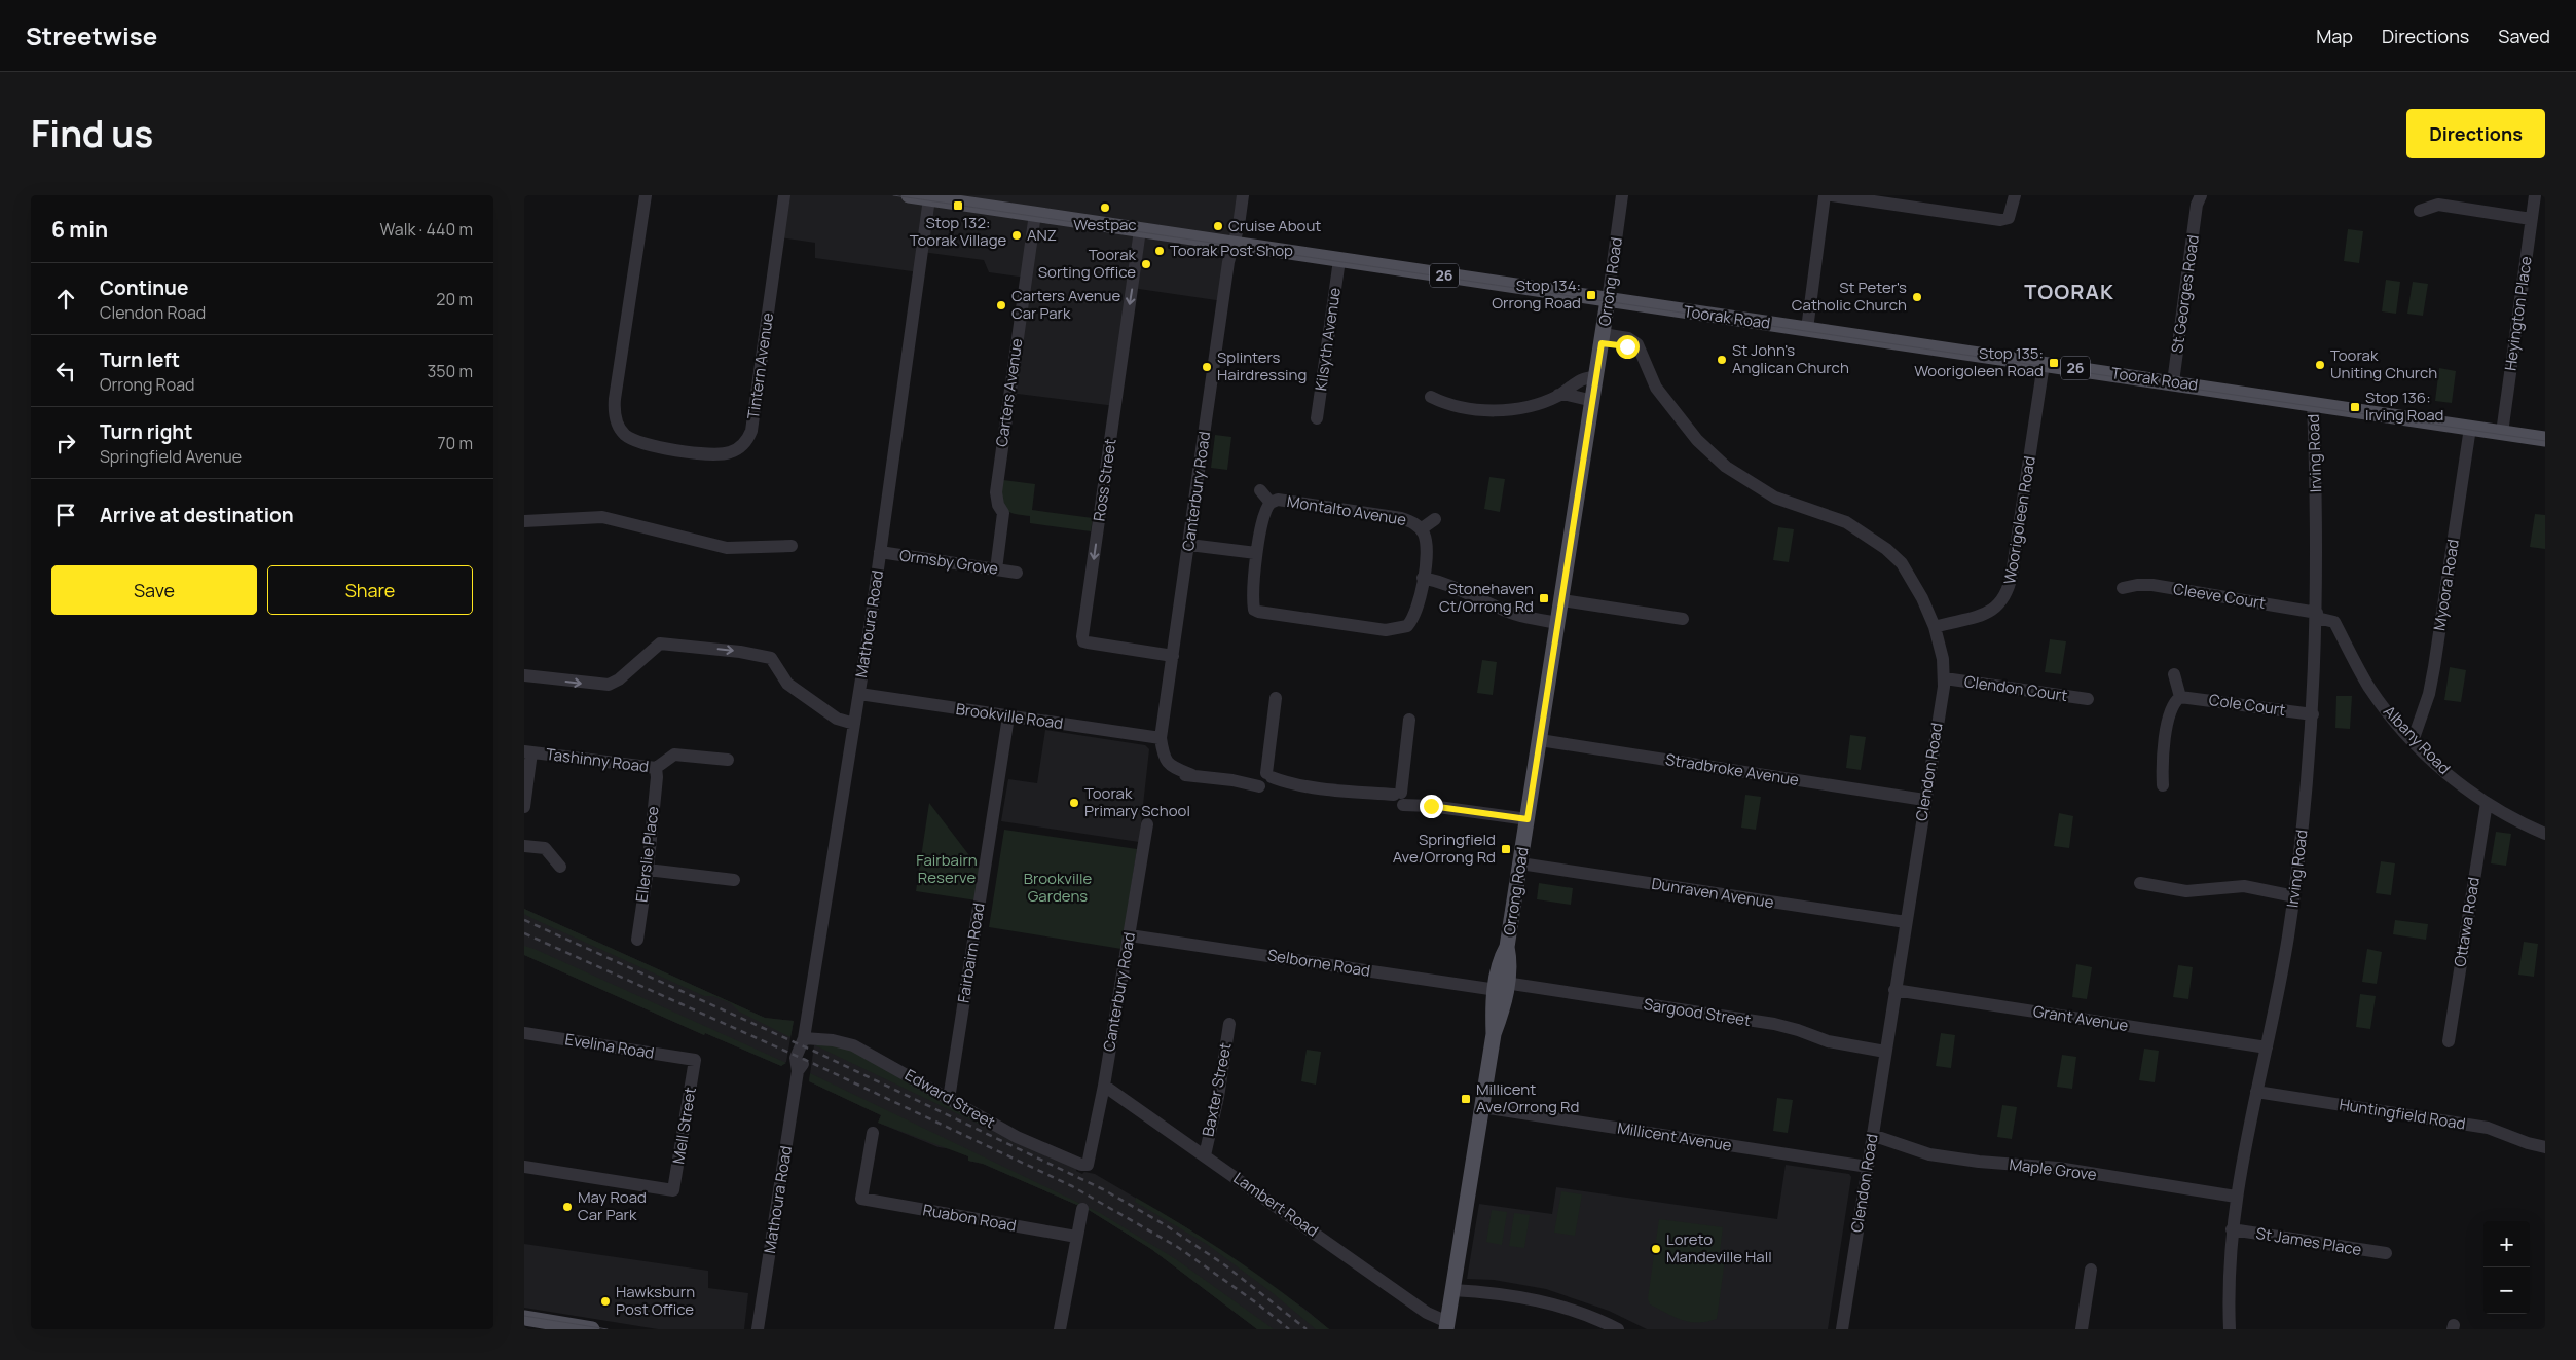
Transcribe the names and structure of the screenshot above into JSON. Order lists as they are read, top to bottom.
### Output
{
  "streets": {
    "main road": ["26", "Orrong Road", "Toorak Road"],
    "street": [
      "St Georges Road",
      "Heyington Place",
      "Kilsyth Avenue",
      "Tintern Avenue",
      "Carters Avenue",
      "Irving Road",
      "Ross Street",
      "Canterbury Road",
      "Montalto Avenue",
      "Woorigoleen Road",
      "Ormsby Grove",
      "Myoora Road",
      "Cleeve Court",
      "Mathoura Road",
      "Clendon Court",
      "Cole Court",
      "Brookville Road",
      "Albany Road",
      "Tashinny Road",
      "Stradbroke Avenue",
      "Clendon Road",
      "Ellerslie Place",
      "Dunraven Avenue",
      "Ottawa Road",
      "Fairbairn Road",
      "Selborne Road",
      "Sargood Street",
      "Grant Avenue",
      "Evelina Road",
      "Baxter Street",
      "Edward Street",
      "Huntingfield Road",
      "Mell Street",
      "Millicent Avenue",
      "Maple Grove",
      "Lambert Road",
      "Ruabon Road",
      "St James Place"
    ]
  },
  "crossings": [
    ["Orrong Road", "Toorak Road"],
    ["Orrong Road", "Stradbroke Avenue"],
    ["Orrong Road", "Clendon Road"],
    ["Orrong Road", "Dunraven Avenue"],
    ["Orrong Road", "Selborne Road"],
    ["Orrong Road", "Sargood Street"],
    ["Orrong Road", "Millicent Avenue"],
    ["Orrong Road", "Lambert Road"],
    ["St Georges Road", "Toorak Road"],
    ["Heyington Place", "Toorak Road"],
    ["Toorak Road", "Kilsyth Avenue"],
    ["Toorak Road", "Carters Avenue"],
    ["Toorak Road", "Irving Road"],
    ["Toorak Road", "Ross Street"],
    ["Toorak Road", "Canterbury Road"],
    ["Toorak Road", "Woorigoleen Road"],
    ["Toorak Road", "Myoora Road"],
    ["Toorak Road", "Mathoura Road"],
    ["Carters Avenue", "Ormsby Grove"],
    ["Irving Road", "Cleeve Court"],
    ["Irving Road", "Cole Court"],
    ["Irving Road", "Albany Road"],
    ["Irving Road", "Grant Avenue"],
    ["Irving Road", "Huntingfield Road"],
    ["Irving Road", "Maple Grove"],
    ["Irving Road", "St James Place"],
    ["Ross Street", "Canterbury Road"],
    ["Canterbury Road", "Brookville Road"],
    ["Canterbury Road", "Selborne Road"],
    ["Canterbury Road", "Edward Street"],
    ["Canterbury Road", "Lambert Road"],
    ["Woorigoleen Road", "Clendon Road"],
    ["Ormsby Grove", "Mathoura Road"],
    ["Myoora Road", "Albany Road"],
    ["Cleeve Court", "Albany Road"],
    ["Mathoura Road", "Brookville Road"],
    ["Mathoura Road", "Edward Street"],
    ["Clendon Court", "Clendon Road"],
    ["Brookville Road", "Fairbairn Road"],
    ["Albany Road", "Ottawa Road"],
    ["Tashinny Road", "Ellerslie Place"],
    ["Stradbroke Avenue", "Clendon Road"],
    ["Clendon Road", "Dunraven Avenue"],
    ["Clendon Road", "Sargood Street"],
    ["Clendon Road", "Grant Avenue"],
    ["Clendon Road", "Millicent Avenue"],
    ["Clendon Road", "Maple Grove"],
    ["Fairbairn Road", "Edward Street"],
    ["Selborne Road", "Sargood Street"],
    ["Evelina Road", "Mell Street"],
    ["Baxter Street", "Lambert Road"]
  ],
  "one_way": ["Ross Street"],
  "districts": ["TOORAK"],
  "parks": ["Fairbairn Reserve", "Brookville Gardens"],
  "places": {
    "transit": [
      "Stop 132: Toorak Village",
      "Stop 134: Orrong Road",
      "Stop 135: Woorigoleen Road",
      "Stop 136: Irving Road",
      "Stonehaven Ct/Orrong Rd",
      "Springfield Ave/Orrong Rd",
      "Millicent Ave/Orrong Rd"
    ],
    "other": [
      "Westpac",
      "Cruise About",
      "ANZ",
      "Toorak Post Shop",
      "Toorak Sorting Office",
      "St Peter's Catholic Church",
      "Carters Avenue Car Park",
      "St John's Anglican Church",
      "Toorak Uniting Church",
      "Splinters Hairdressing",
      "Toorak Primary School",
      "May Road Car Park",
      "Loreto Mandeville Hall",
      "Hawksburn Post Office"
    ]
  },
  "page": {
    "header": "Streetwise",
    "nav": ["Map", "Directions", "Saved"],
    "title": "Find us",
    "buttons": [
      "Directions",
      ["Save", "Share"]
    ],
    "heading": ["6 min", "Walk · 440 m"],
    "list": [
      ["Continue", "Clendon Road", "20 m"],
      ["Turn left", "Orrong Road", "350 m"],
      ["Turn right", "Springfield Avenue", "70 m"],
      "Arrive at destination"
    ],
    "map_buttons": ["+", "−"]
  }
}
